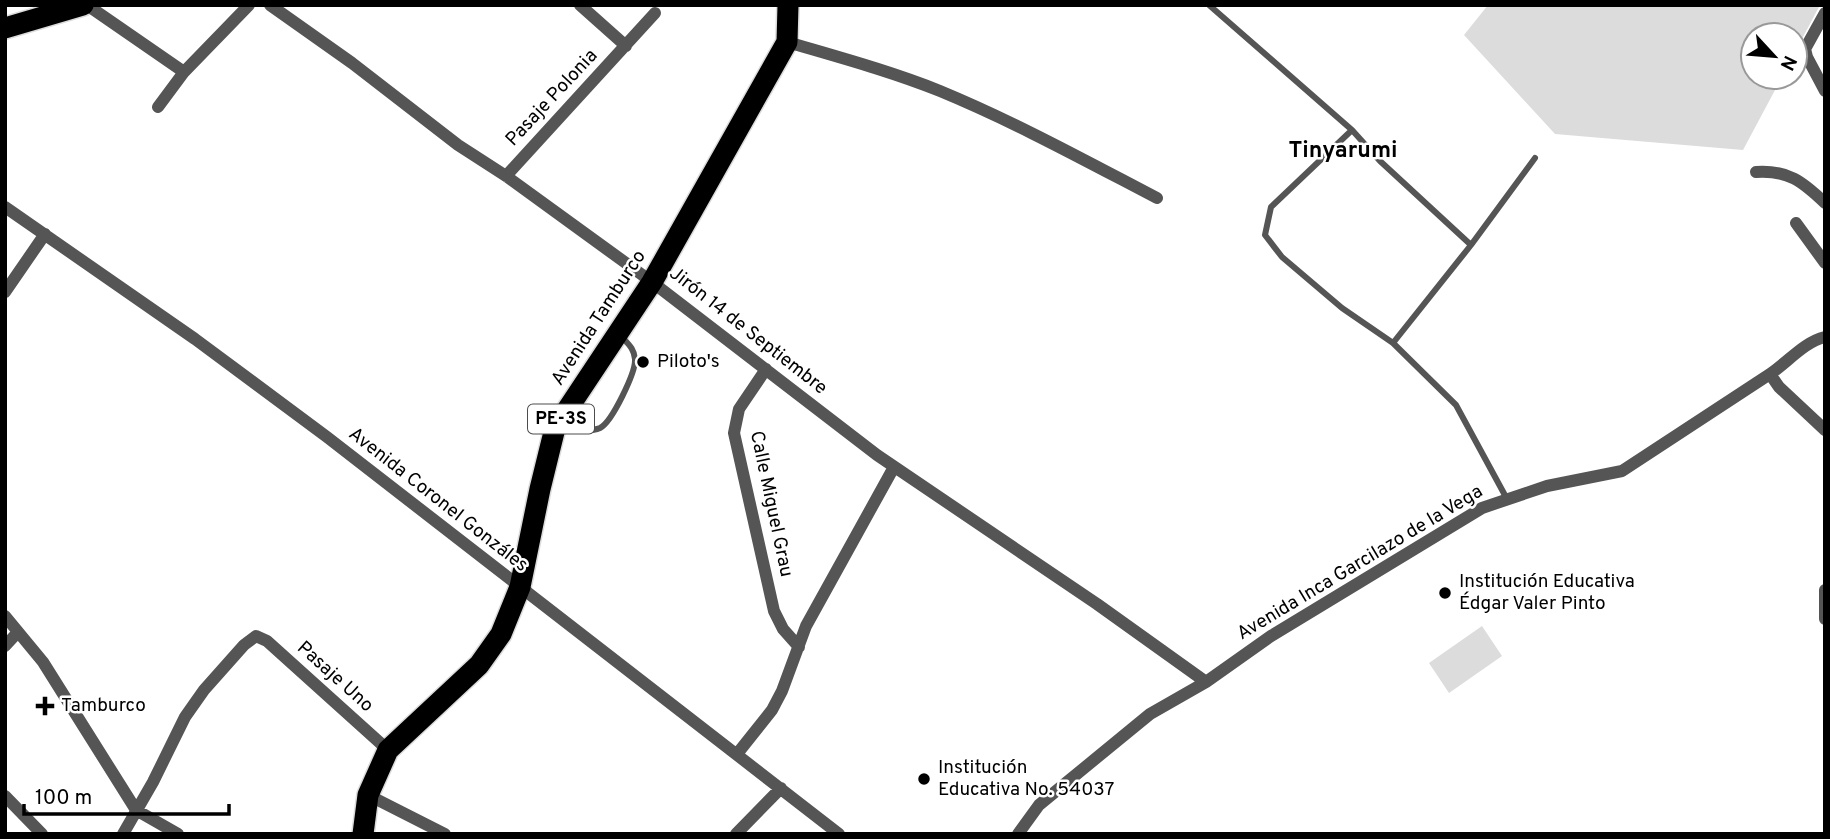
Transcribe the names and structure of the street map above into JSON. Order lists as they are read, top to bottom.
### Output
{
  "streets": {
    "highway": ["Avenida Tamburco", "PE-3S"],
    "street": [
      "Pasaje Polonia",
      "Jirón 14 de Septiembre",
      "Avenida Coronel Gonzáles",
      "Calle Miguel Grau",
      "Avenida Inca Garcilazo de la Vega",
      "Pasaje Uno"
    ]
  },
  "crossings": [
    ["Pasaje Polonia", "Jirón 14 de Septiembre"],
    ["Avenida Tamburco", "Jirón 14 de Septiembre"],
    ["Avenida Tamburco", "Avenida Coronel Gonzáles"],
    ["Avenida Tamburco", "Pasaje Uno"],
    ["Jirón 14 de Septiembre", "Calle Miguel Grau"],
    ["Jirón 14 de Septiembre", "Avenida Inca Garcilazo de la Vega"]
  ],
  "districts": ["Tinyarumi"],
  "places": {
    "other": ["Piloto's", "Institución Educativa Édgar Valer Pinto", "Institución Educativa No. 54037"],
    "health": ["Tamburco"]
  },
  "scale_bar": "100 m",
  "north": "bottom right"
}
